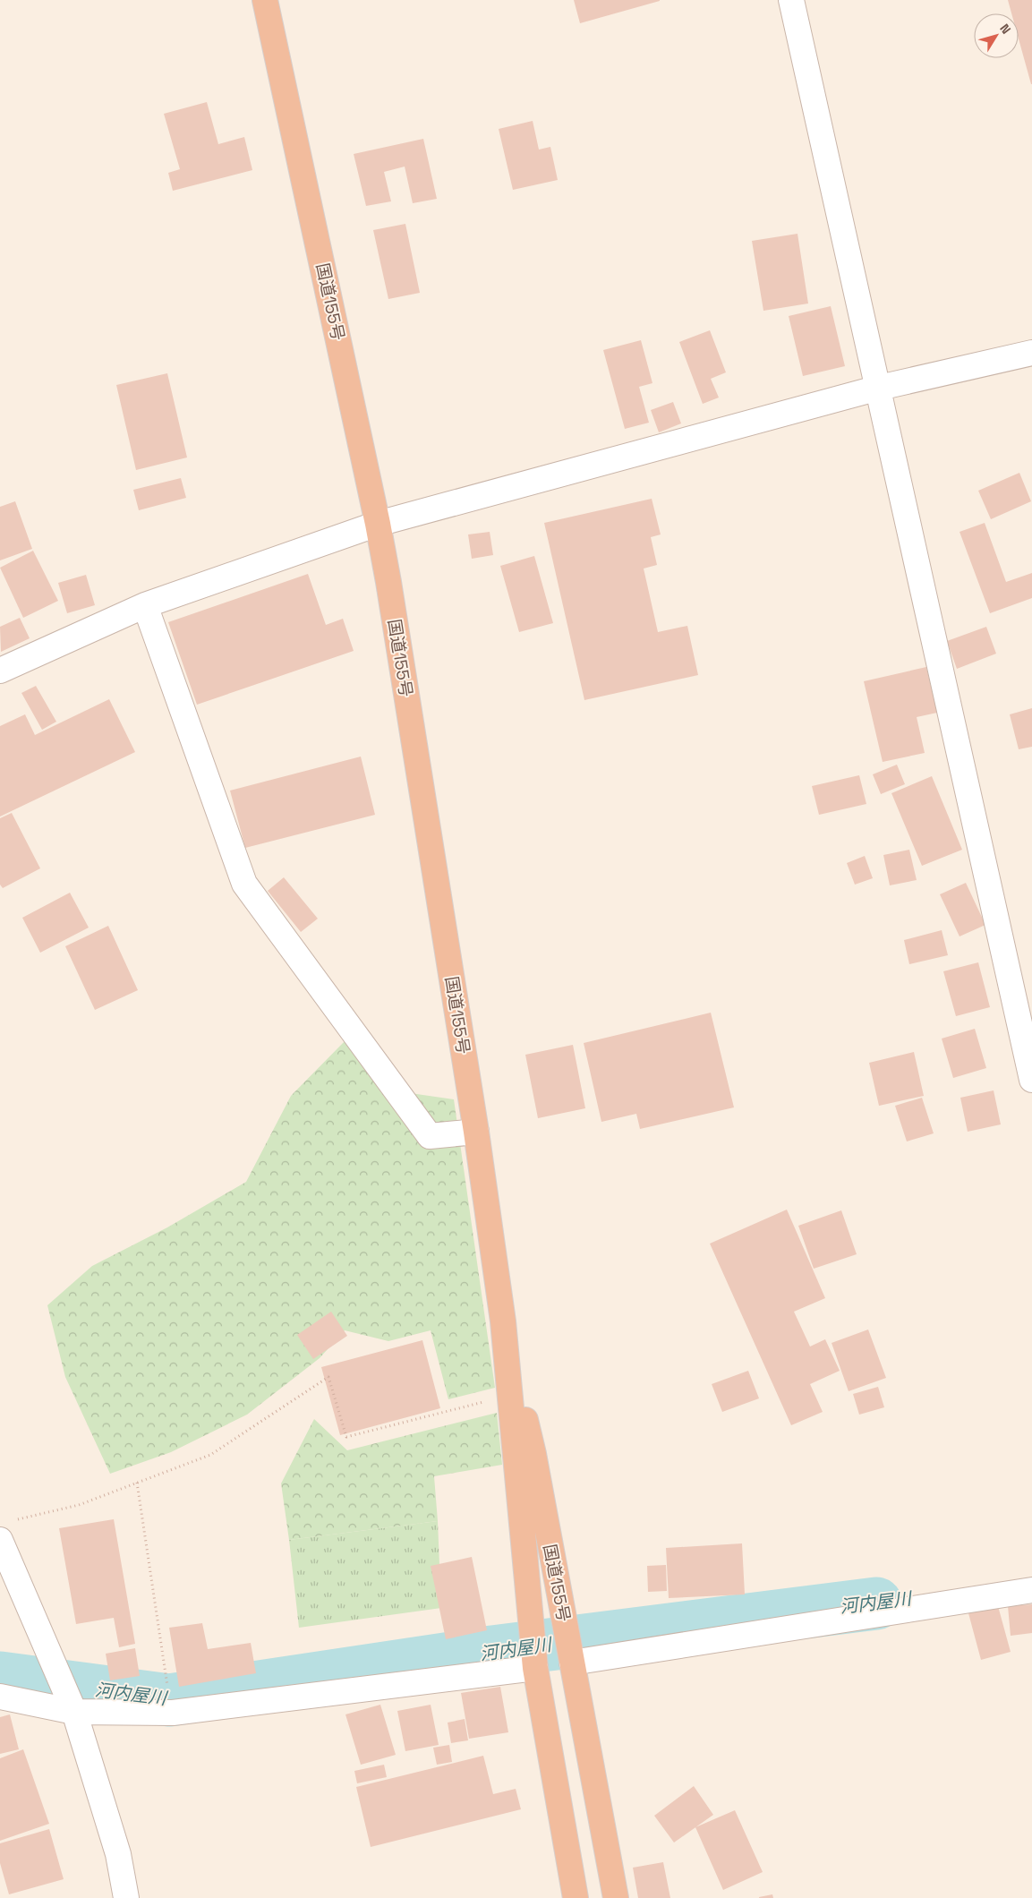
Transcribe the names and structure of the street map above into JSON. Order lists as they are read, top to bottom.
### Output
{
  "streets": {
    "highway": ["国道155号"]
  },
  "water": ["河内屋川"],
  "north": "top right"
}
